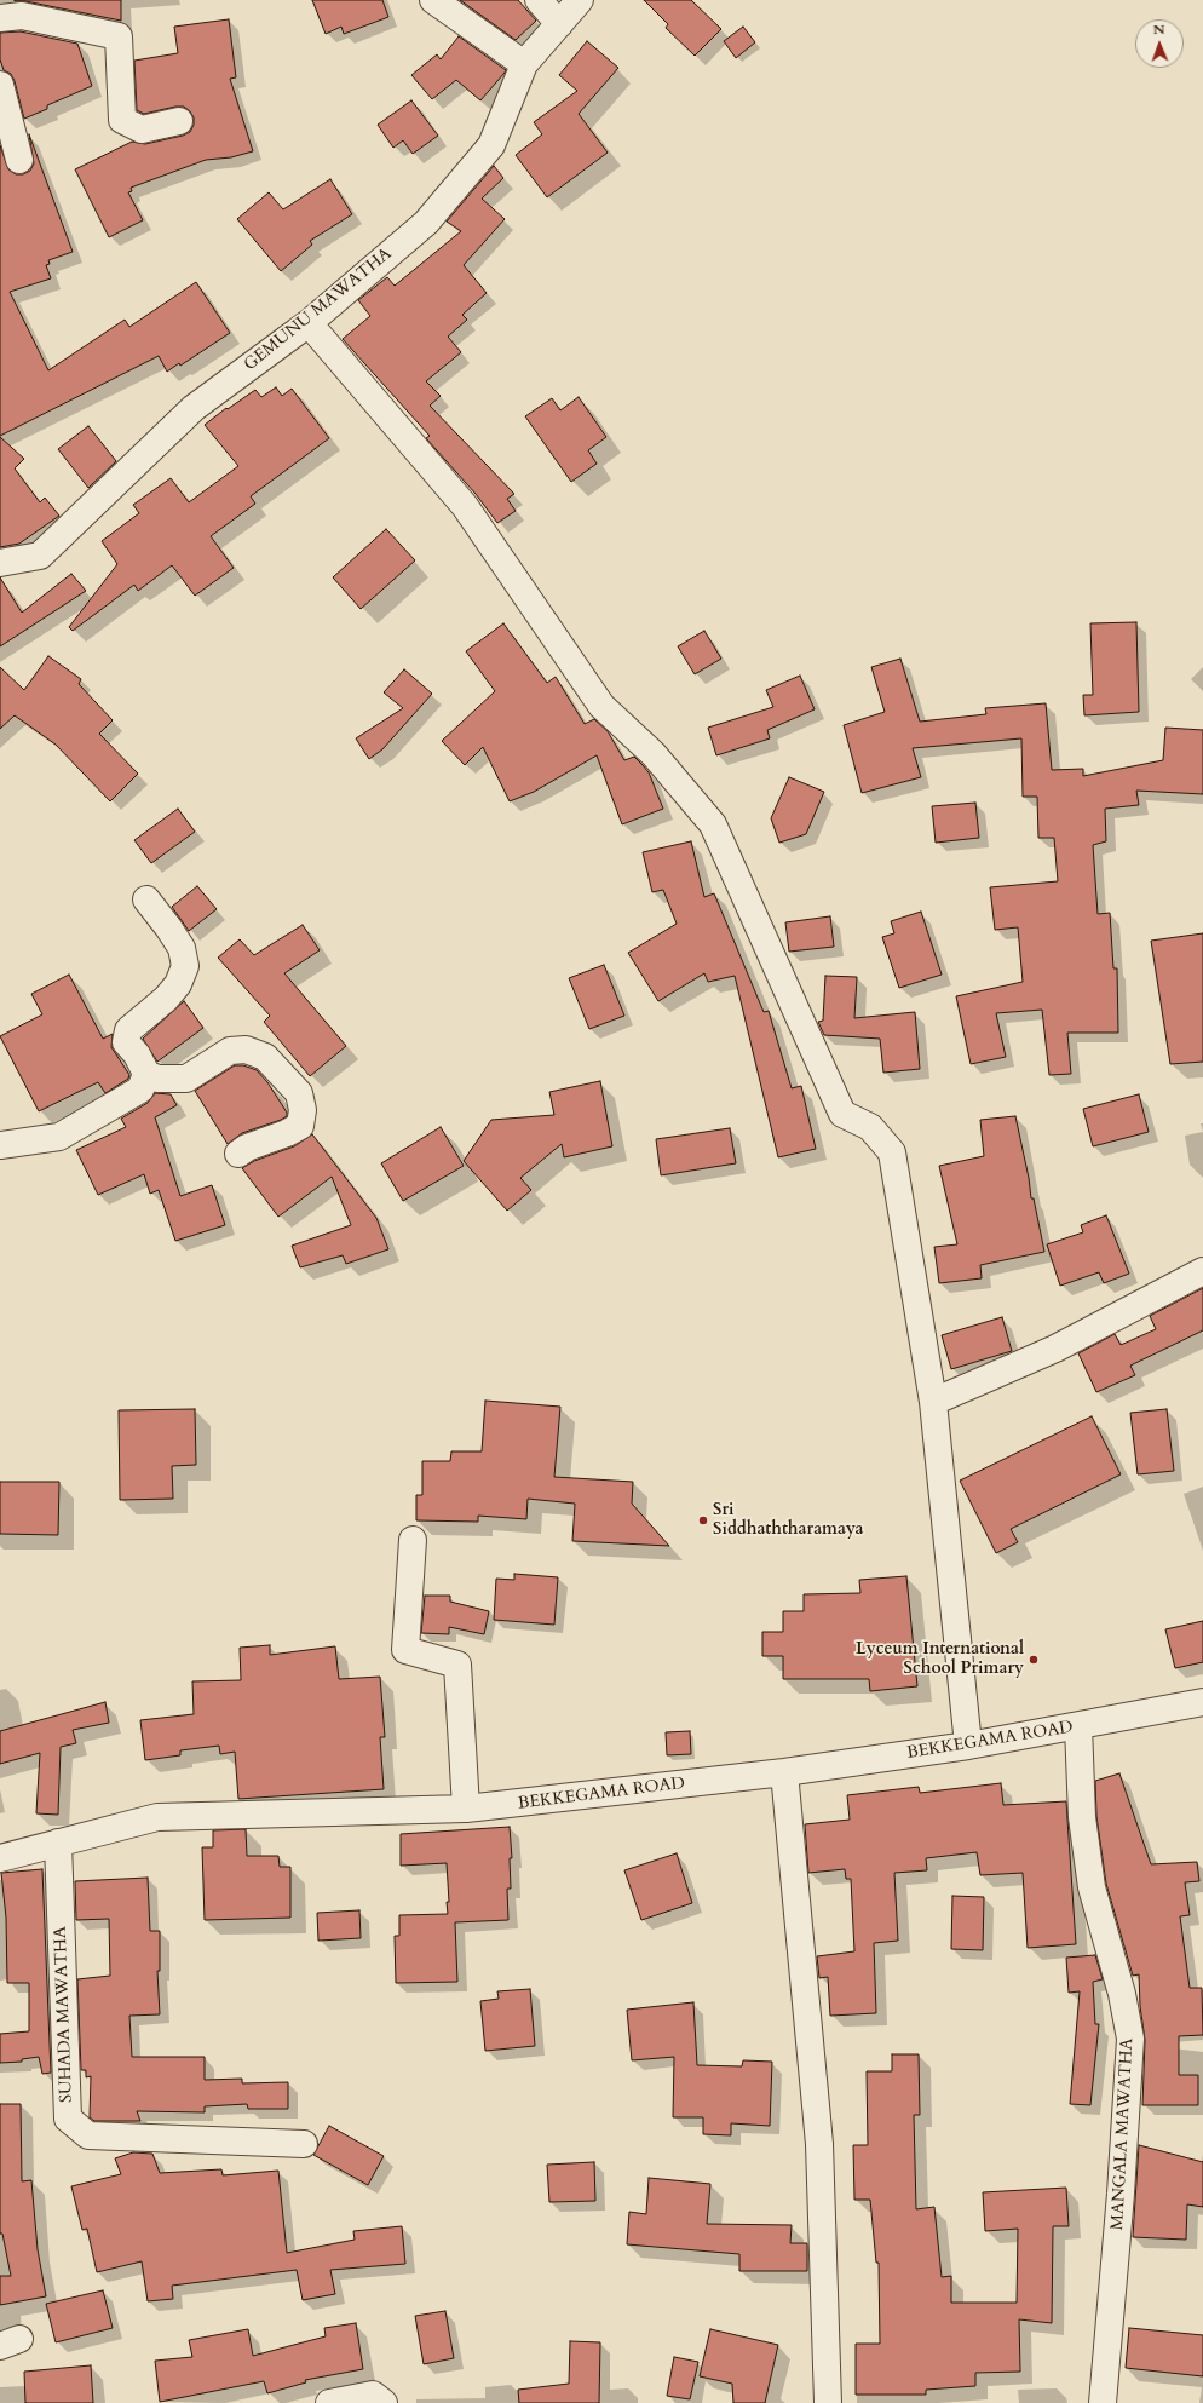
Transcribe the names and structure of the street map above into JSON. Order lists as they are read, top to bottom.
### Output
{
  "streets": {
    "street": [
      "GEMUNU MAWATHA",
      "BEKKEGAMA ROAD",
      "SUHADA MAWATHA",
      "MANGALA MAWATHA"
    ]
  },
  "crossings": [
    ["BEKKEGAMA ROAD", "SUHADA MAWATHA"],
    ["BEKKEGAMA ROAD", "MANGALA MAWATHA"]
  ],
  "places": ["Sri Siddhaththaramaya", "Lyceum International School Primary"],
  "north": "top"
}
